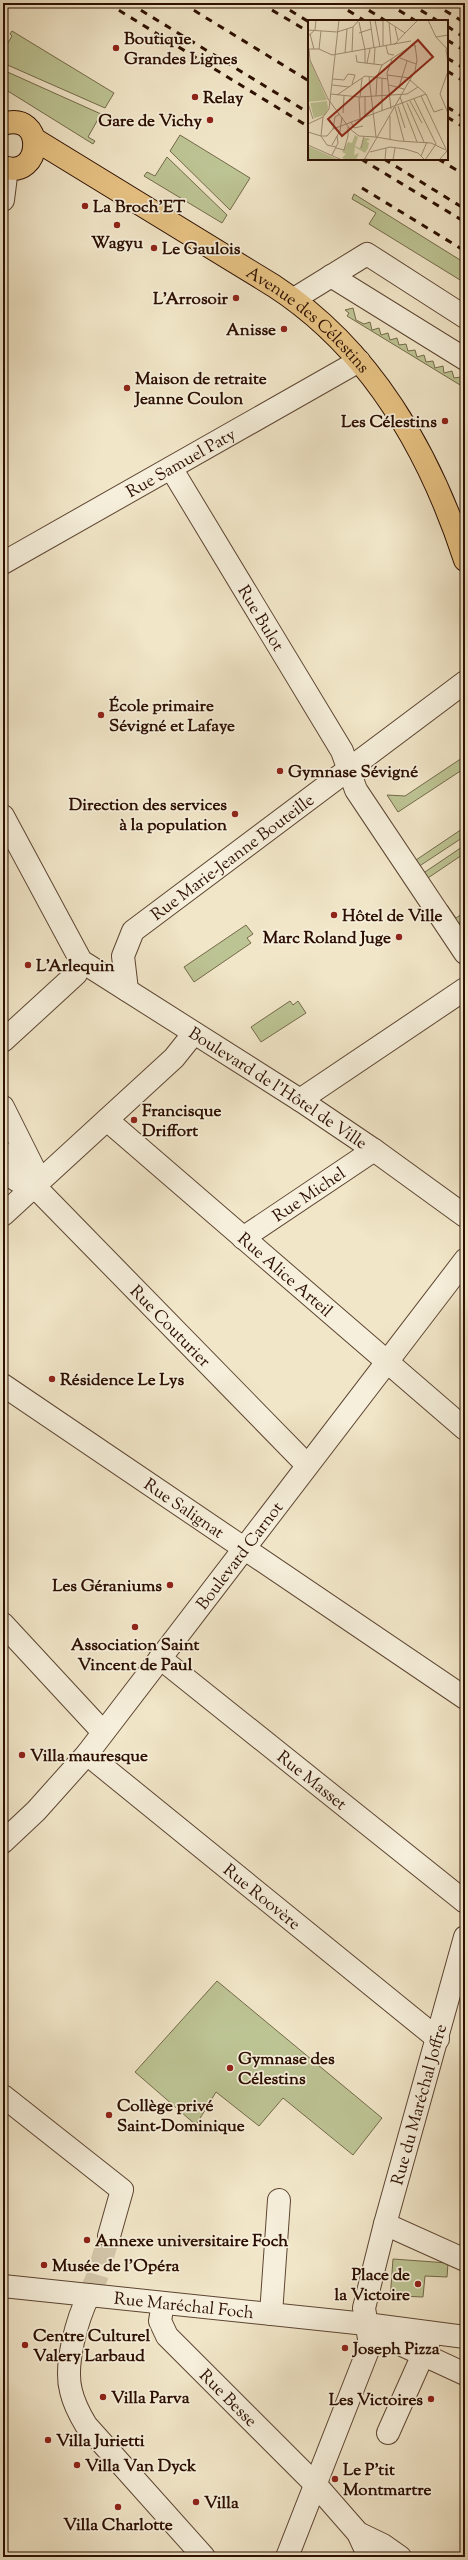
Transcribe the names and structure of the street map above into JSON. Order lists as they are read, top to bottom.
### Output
{
  "streets": {
    "main road": ["Avenue des Célestins"],
    "street": [
      "Rue Samuel Paty",
      "Rue Bulot",
      "Rue Marie-Jeanne Bouteille",
      "Boulevard de l'Hôtel de Ville",
      "Rue Michel",
      "Rue Alice Arteil",
      "Rue Couturier",
      "Rue Salignat",
      "Boulevard Carnot",
      "Rue Masset",
      "Rue Roovère",
      "Rue du Maréchal Joffre",
      "Rue Maréchal Foch",
      "Rue Besse"
    ]
  },
  "crossings": [
    ["Avenue des Célestins", "Rue Samuel Paty"],
    ["Rue Samuel Paty", "Rue Bulot"],
    ["Rue Bulot", "Rue Marie-Jeanne Bouteille"],
    ["Rue Marie-Jeanne Bouteille", "Boulevard de l'Hôtel de Ville"],
    ["Boulevard de l'Hôtel de Ville", "Rue Michel"],
    ["Rue Michel", "Rue Alice Arteil"],
    ["Rue Alice Arteil", "Boulevard Carnot"],
    ["Rue Couturier", "Boulevard Carnot"],
    ["Rue Salignat", "Boulevard Carnot"],
    ["Boulevard Carnot", "Rue Masset"],
    ["Boulevard Carnot", "Rue Roovère"],
    ["Rue Roovère", "Rue du Maréchal Joffre"],
    ["Rue Maréchal Foch", "Rue Besse"]
  ],
  "places": [
    "Boutique Grandes Lignes",
    "Relay",
    "Gare de Vichy",
    "La Broch'ET",
    "Wagyu",
    "Le Gaulois",
    "L'Arrosoir",
    "Anisse",
    "Maison de retraite Jeanne Coulon",
    "Les Célestins",
    "École primaire Sévigné et Lafaye",
    "Gymnase Sévigné",
    "Direction des services à la population",
    "Hôtel de Ville",
    "Marc Roland Juge",
    "L'Arlequin",
    "Francisque Driffort",
    "Résidence Le Lys",
    "Les Géraniums",
    "Association Saint Vincent de Paul",
    "Villa mauresque",
    "Gymnase des Célestins",
    "Collège privé Saint-Dominique",
    "Annexe universitaire Foch",
    "Musée de l'Opéra",
    "Place de la Victoire",
    "Centre Culturel Valery Larbaud",
    "Joseph Pizza",
    "Villa Parva",
    "Les Victoires",
    "Villa Jurietti",
    "Villa Van Dyck",
    "Le P'tit Montmartre",
    "Villa",
    "Villa Charlotte"
  ]
}
